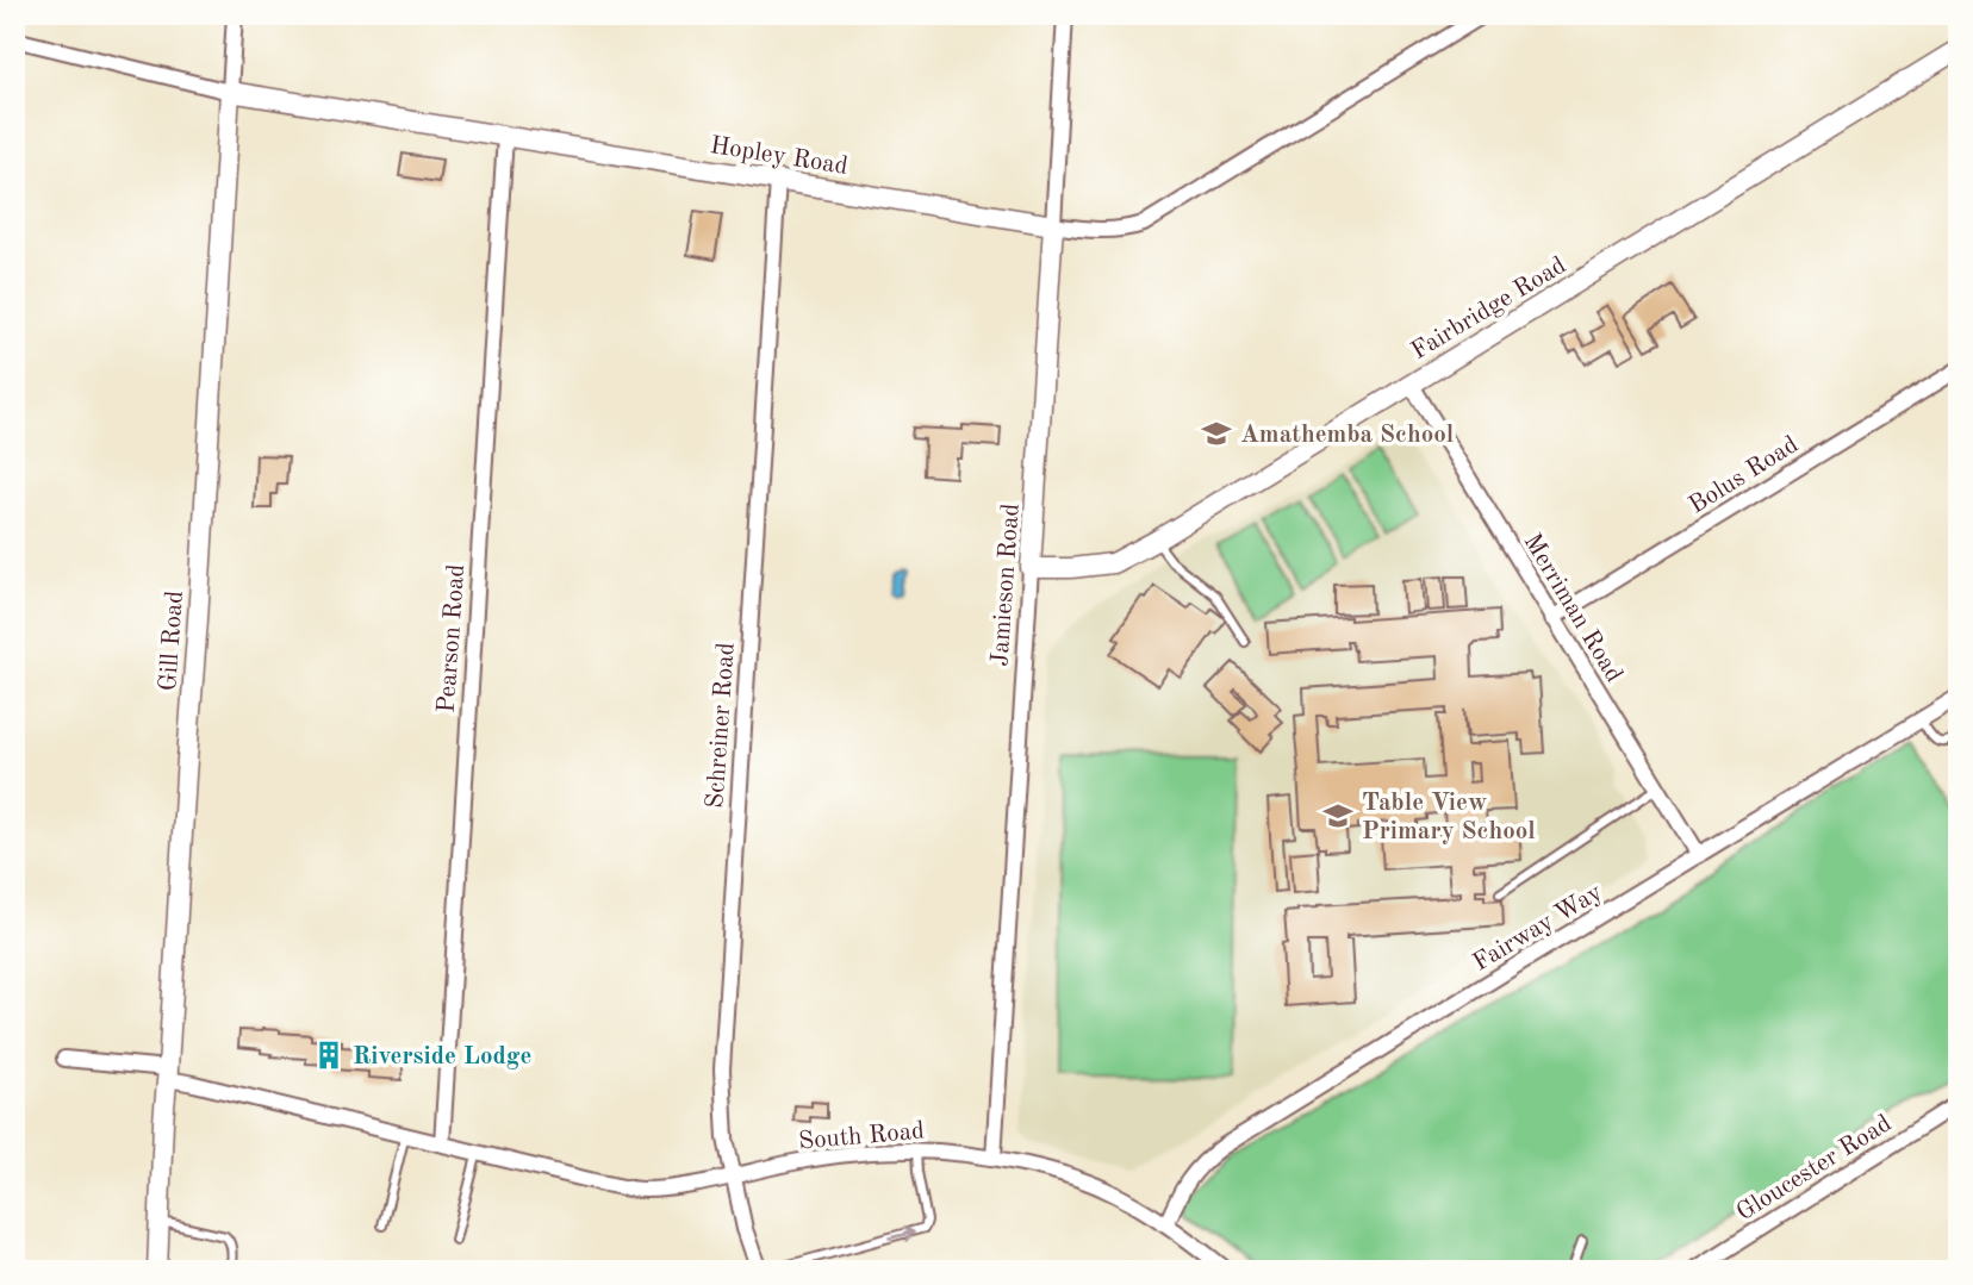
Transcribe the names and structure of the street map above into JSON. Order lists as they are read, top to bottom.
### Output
{
  "streets": {
    "street": [
      "Hopley Road",
      "Fairbridge Road",
      "Bolus Road",
      "Jamieson Road",
      "Merriman Road",
      "Pearson Road",
      "Gill Road",
      "Schreiner Road",
      "Fairway Way",
      "South Road",
      "Gloucester Road"
    ]
  },
  "crossings": [
    ["Hopley Road", "Jamieson Road"],
    ["Hopley Road", "Pearson Road"],
    ["Hopley Road", "Gill Road"],
    ["Hopley Road", "Schreiner Road"],
    ["Fairbridge Road", "Jamieson Road"],
    ["Fairbridge Road", "Merriman Road"],
    ["Bolus Road", "Merriman Road"],
    ["Jamieson Road", "South Road"],
    ["Merriman Road", "Fairway Way"],
    ["Pearson Road", "South Road"],
    ["Gill Road", "South Road"],
    ["Schreiner Road", "South Road"],
    ["Fairway Way", "South Road"]
  ],
  "places": {
    "school or university": ["Amathemba School", "Table View Primary School"],
    "building": ["Riverside Lodge"]
  }
}
